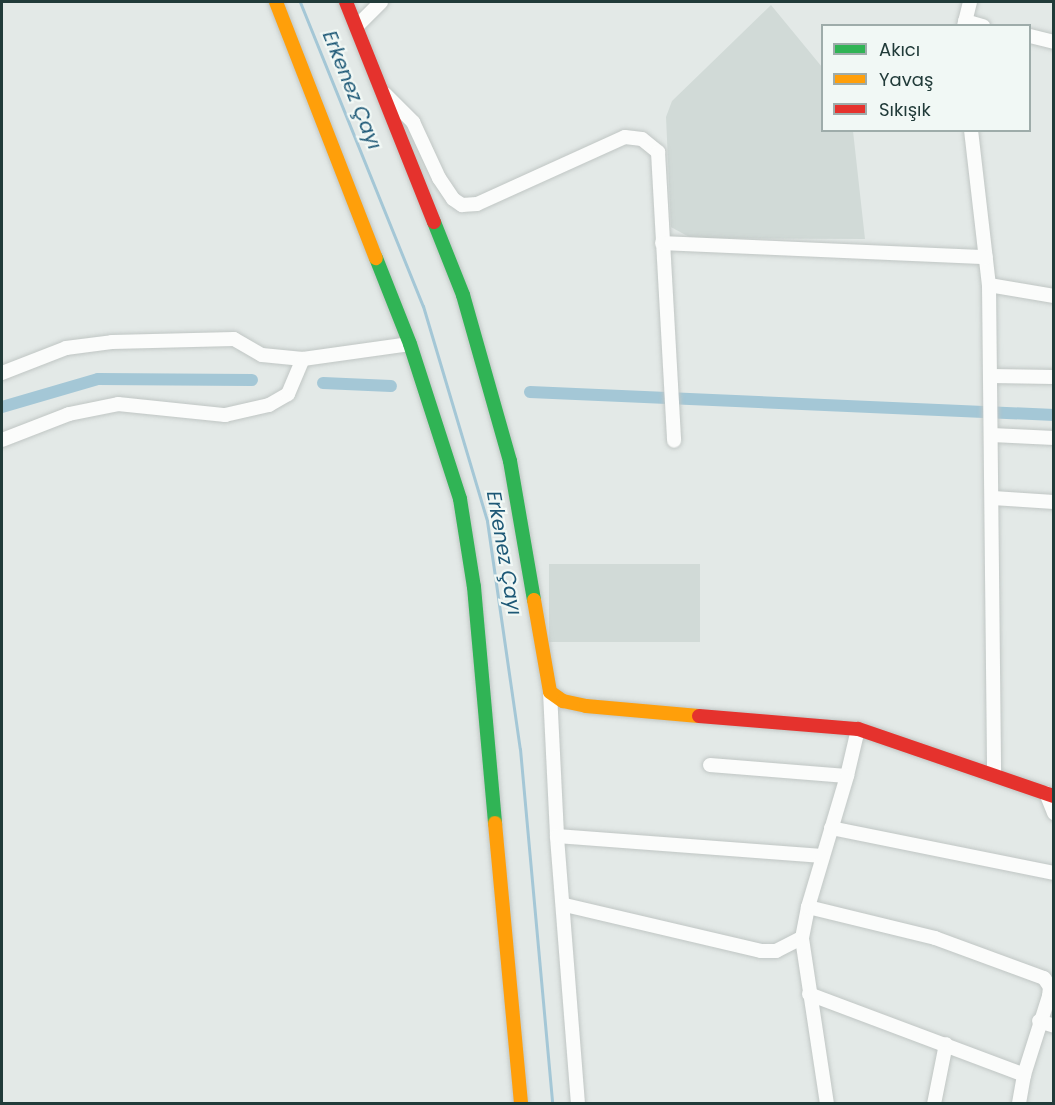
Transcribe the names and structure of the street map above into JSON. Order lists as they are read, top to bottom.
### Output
{
  "water": ["Erkenez Çayı"],
  "legend": ["Akıcı", "Yavaş", "Sıkışık"]
}
